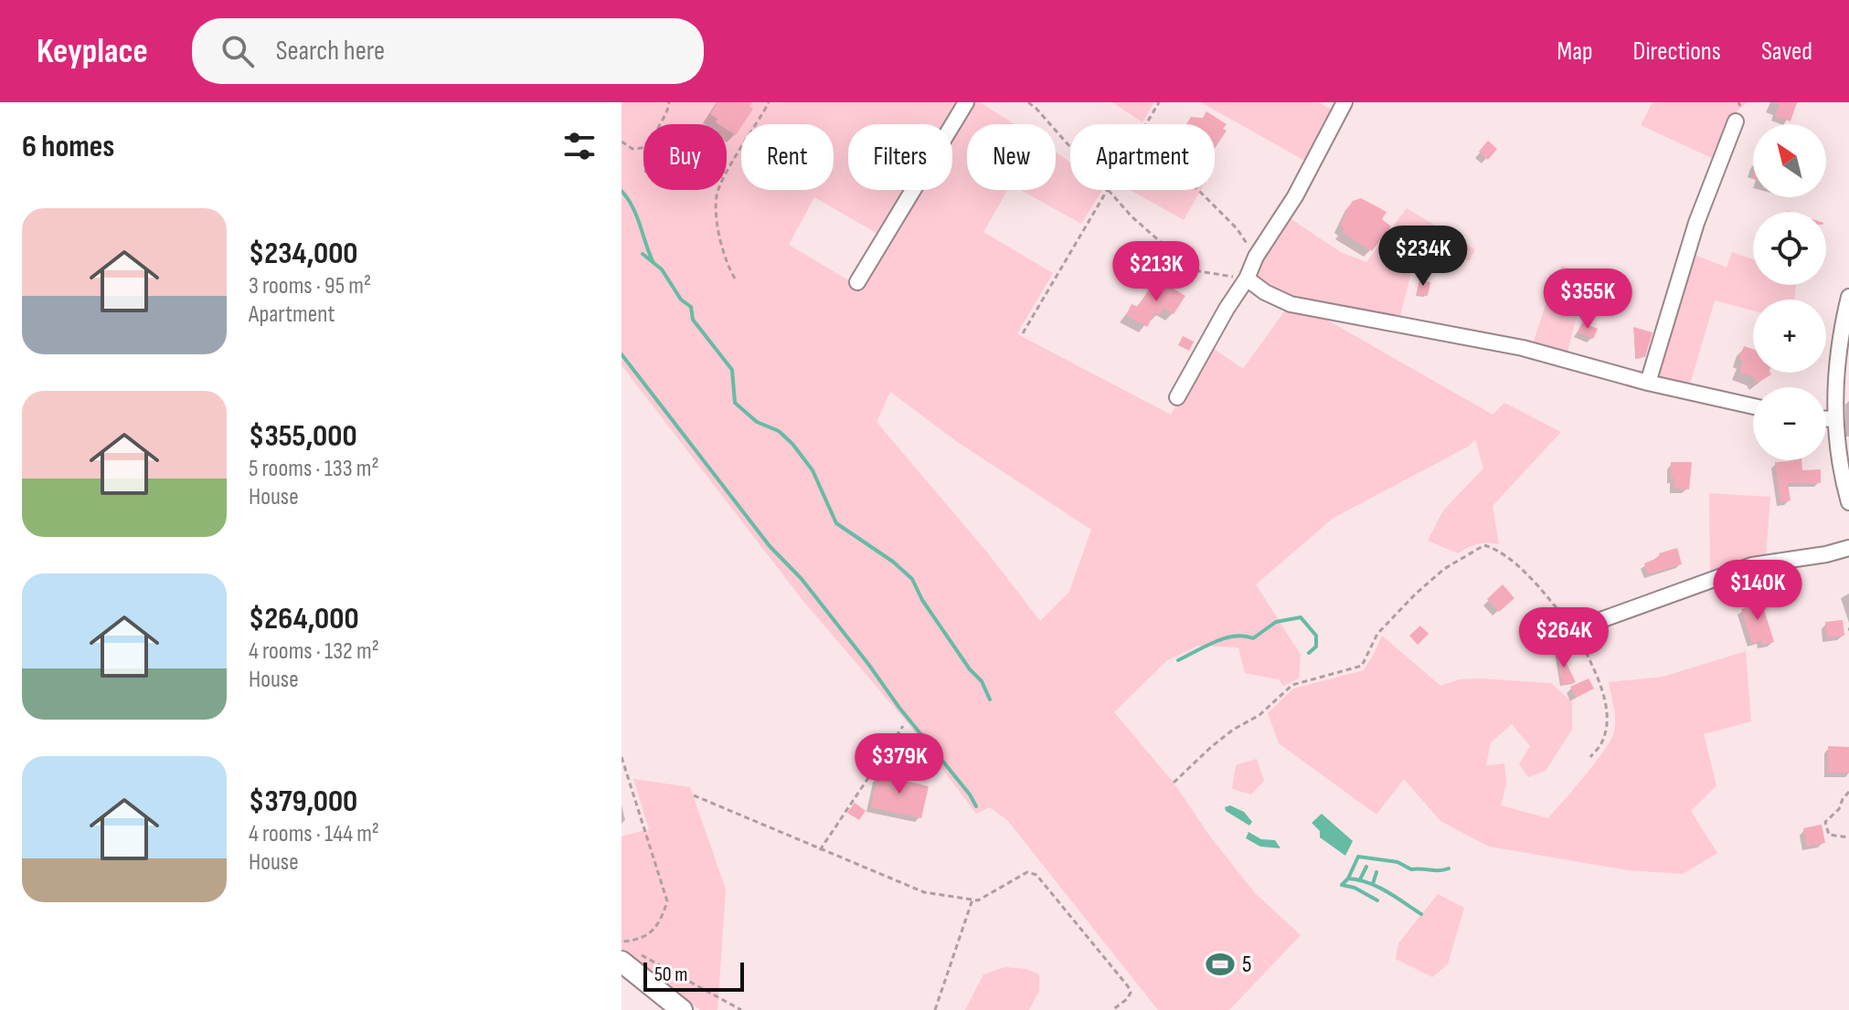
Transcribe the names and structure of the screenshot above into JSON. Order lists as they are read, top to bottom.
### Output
{
  "places": {
    "sports": ["5"]
  },
  "scale_bar": "50 m",
  "north": "top left",
  "page": {
    "header": "Keyplace",
    "search": "Search here",
    "nav": ["Map", "Directions", "Saved"],
    "heading": "6 homes",
    "map_buttons": ["+", "−"],
    "chip": [
      "Buy",
      "Rent",
      "Filters",
      "New",
      "Apartment"
    ],
    "list": [
      {
        "name": "$234,000",
        "note": "3 rooms · 95 m² · Apartment"
      },
      {
        "name": "$355,000",
        "note": "5 rooms · 133 m² · House"
      },
      {
        "name": "$264,000",
        "note": "4 rooms · 132 m² · House"
      },
      {
        "name": "$379,000",
        "note": "4 rooms · 144 m² · House"
      }
    ],
    "price": [
      "$234K",
      "$213K",
      "$355K",
      "$140K",
      "$264K",
      "$379K"
    ],
    "scale": "50 m"
  }
}
